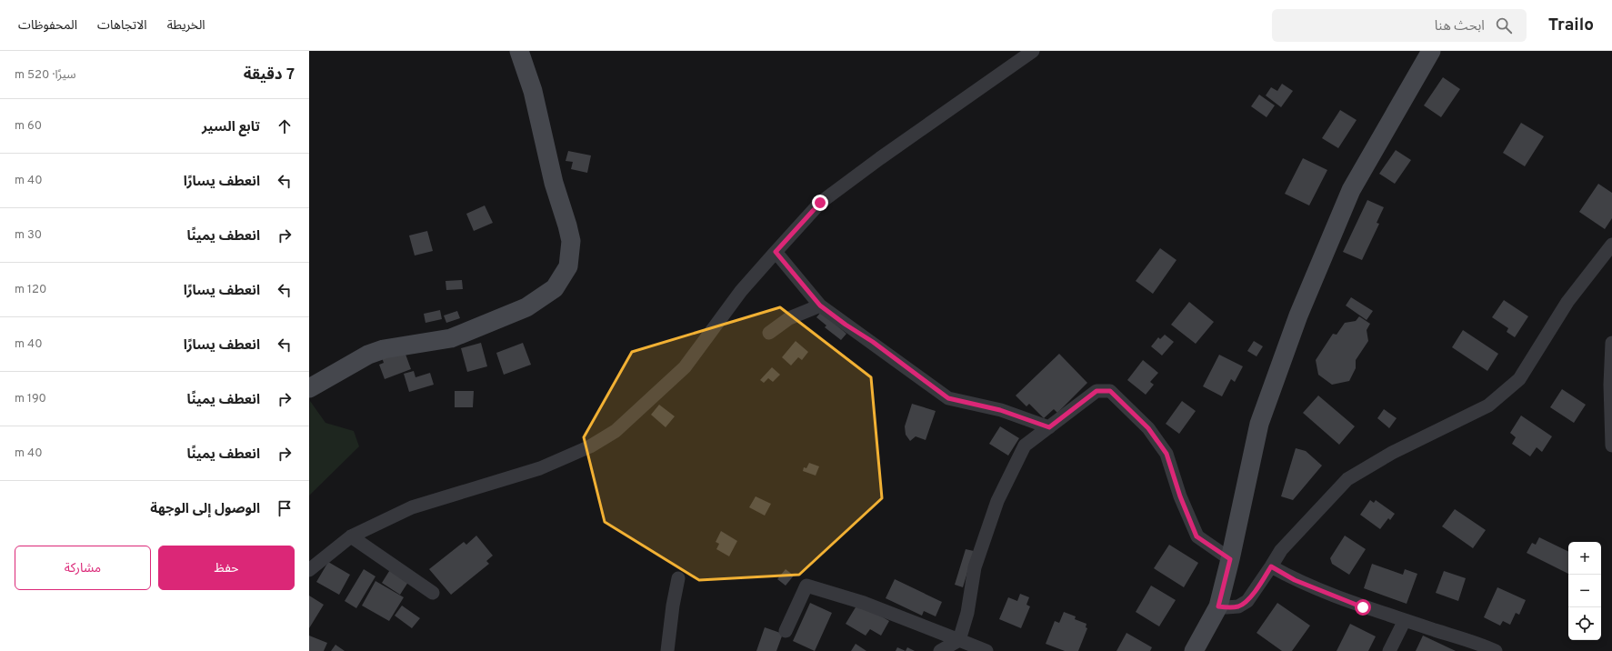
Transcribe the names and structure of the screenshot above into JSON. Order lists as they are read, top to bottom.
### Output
{
  "page": {
    "header": "Trailo",
    "search": "ابحث هنا",
    "nav": ["الخريطة", "الاتجاهات", "المحفوظات"],
    "heading": ["7 دقيقة", "سيرًا · 520 m"],
    "list": [
      ["تابع السير", "60 m"],
      ["انعطف يسارًا", "40 m"],
      ["انعطف يمينًا", "30 m"],
      ["انعطف يسارًا", "120 m"],
      ["انعطف يسارًا", "40 m"],
      ["انعطف يمينًا", "190 m"],
      ["انعطف يمينًا", "40 m"],
      "الوصول إلى الوجهة"
    ],
    "buttons": ["حفظ", "مشاركة"],
    "map_buttons": ["+", "−"]
  }
}
